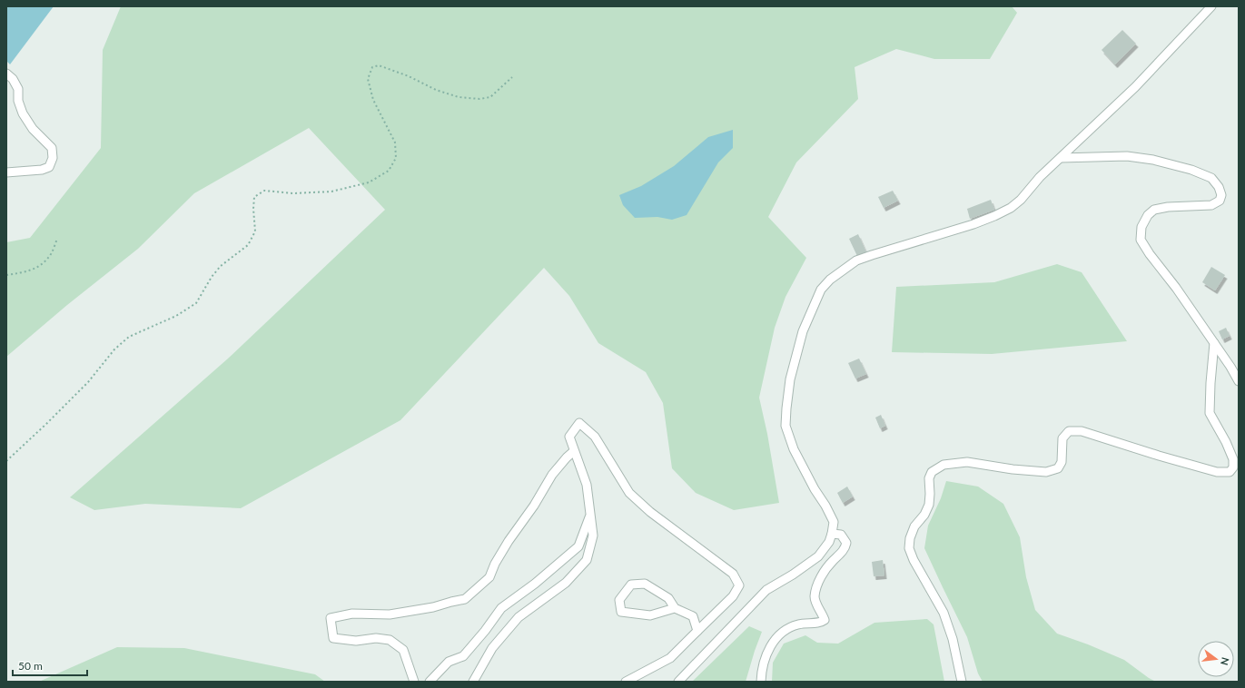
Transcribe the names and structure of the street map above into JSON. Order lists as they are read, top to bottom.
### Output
{
  "scale_bar": "50 m",
  "north": "right"
}
